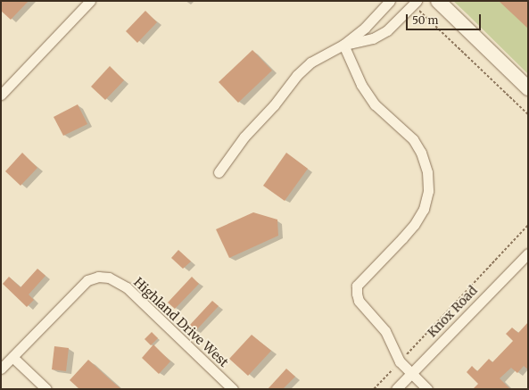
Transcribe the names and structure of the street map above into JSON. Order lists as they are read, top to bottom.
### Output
{
  "streets": {
    "street": ["Knox Road", "Highland Drive West"]
  },
  "scale_bar": "50 m"
}
